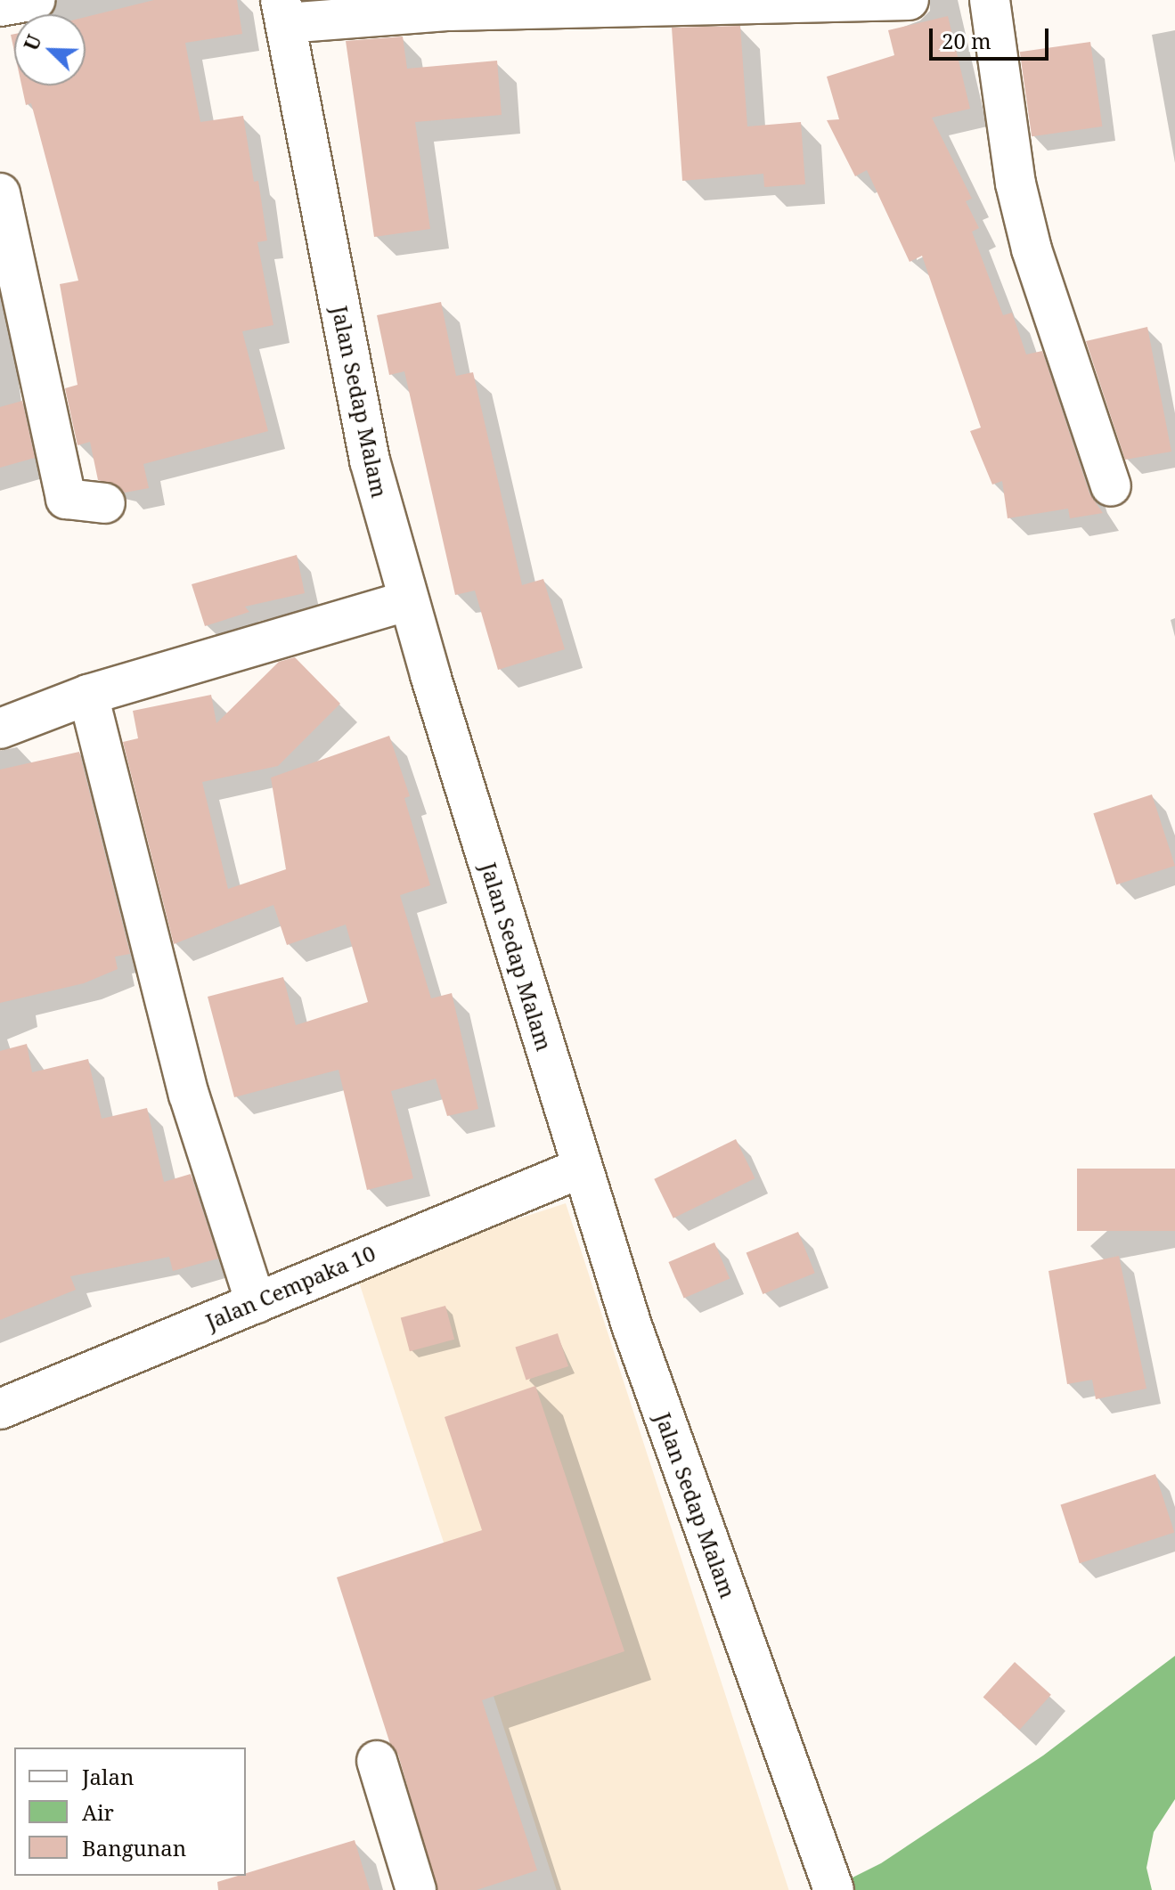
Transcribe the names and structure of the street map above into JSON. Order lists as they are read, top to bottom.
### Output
{
  "streets": {
    "street": ["Jalan Sedap Malam", "Jalan Cempaka 10"]
  },
  "crossings": [
    ["Jalan Sedap Malam", "Jalan Cempaka 10"]
  ],
  "legend": ["Jalan", "Air", "Bangunan"],
  "scale_bar": "20 m",
  "north": "top left"
}
